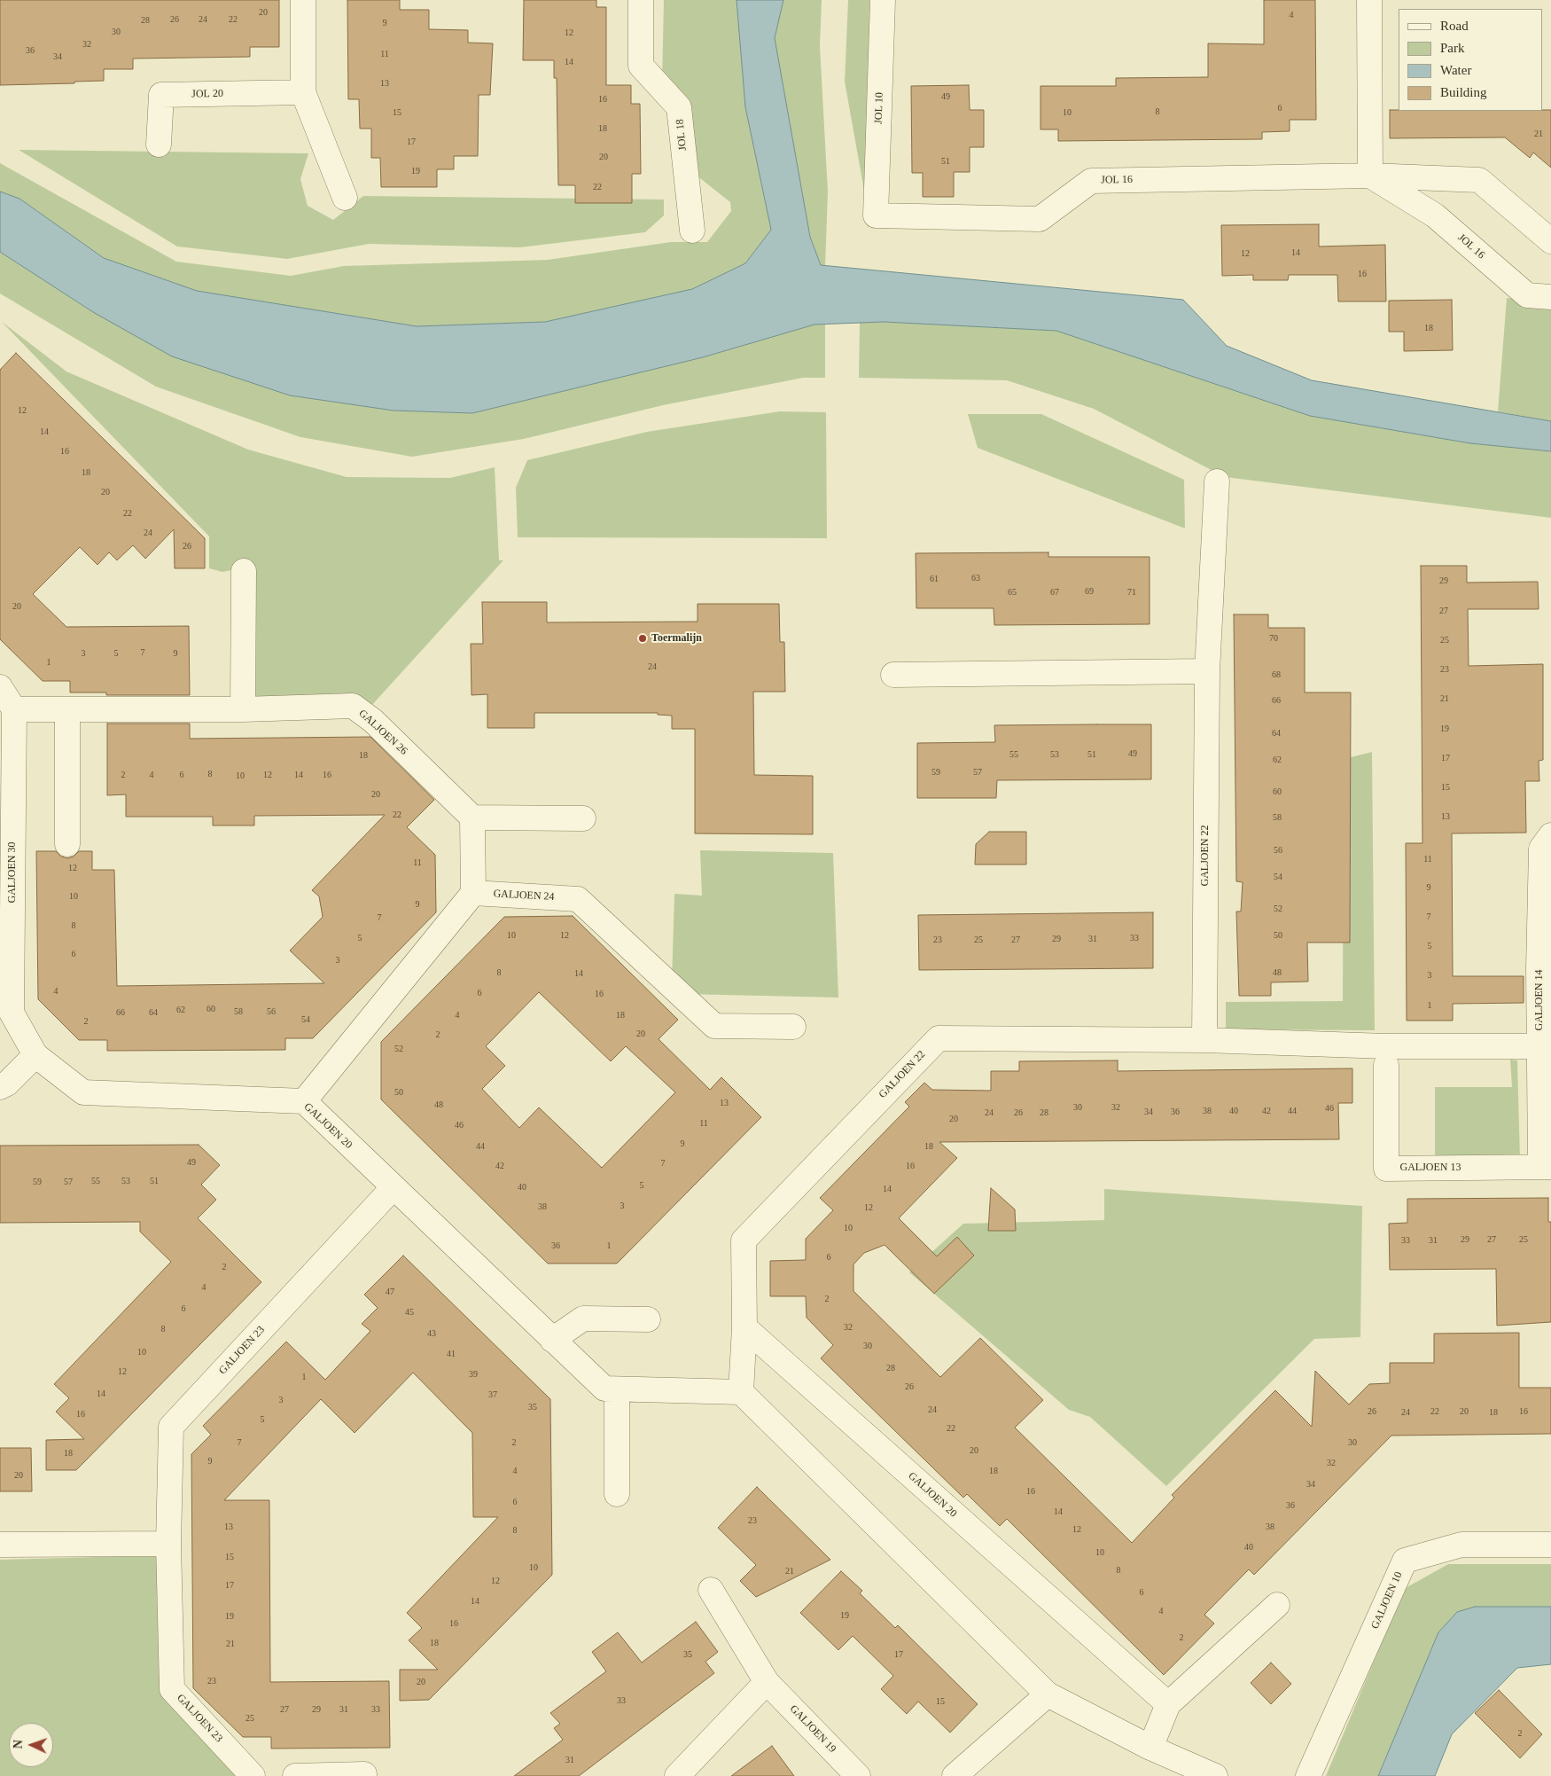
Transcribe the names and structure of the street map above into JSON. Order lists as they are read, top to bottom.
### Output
{
  "streets": {
    "street": [
      "JOL 20",
      "JOL 10",
      "JOL 18",
      "JOL 16",
      "GALJOEN 26",
      "GALJOEN 22",
      "GALJOEN 30",
      "GALJOEN 24",
      "GALJOEN 14",
      "GALJOEN 20",
      "GALJOEN 13",
      "GALJOEN 23",
      "GALJOEN 10",
      "GALJOEN 19"
    ]
  },
  "crossings": [
    ["JOL 10", "JOL 16"],
    ["GALJOEN 26", "GALJOEN 30"],
    ["GALJOEN 22", "GALJOEN 14"],
    ["GALJOEN 22", "GALJOEN 20"],
    ["GALJOEN 30", "GALJOEN 20"],
    ["GALJOEN 14", "GALJOEN 13"],
    ["GALJOEN 20", "GALJOEN 23"]
  ],
  "places": ["Toermalijn"],
  "house_numbers": [
    "20",
    "4",
    "26",
    "24",
    "22",
    "28",
    "9",
    "30",
    "12",
    "32",
    "36",
    "11",
    "34",
    "14",
    "13",
    "49",
    "16",
    "6",
    "8",
    "15",
    "10",
    "18",
    "21",
    "17",
    "20",
    "51",
    "19",
    "22",
    "14",
    "12",
    "16",
    "18",
    "12",
    "14",
    "16",
    "18",
    "20",
    "22",
    "24",
    "26",
    "63",
    "61",
    "29",
    "69",
    "65",
    "67",
    "71",
    "20",
    "27",
    "70",
    "25",
    "7",
    "3",
    "5",
    "9",
    "1",
    "24",
    "23",
    "68",
    "21",
    "66",
    "19",
    "64",
    "49",
    "55",
    "53",
    "51",
    "18",
    "17",
    "62",
    "59",
    "57",
    "8",
    "2",
    "4",
    "6",
    "12",
    "14",
    "16",
    "10",
    "15",
    "60",
    "20",
    "22",
    "13",
    "58",
    "56",
    "11",
    "11",
    "12",
    "54",
    "9",
    "10",
    "9",
    "52",
    "7",
    "7",
    "8",
    "10",
    "12",
    "50",
    "5",
    "33",
    "29",
    "31",
    "23",
    "25",
    "27",
    "5",
    "6",
    "3",
    "8",
    "48",
    "14",
    "3",
    "4",
    "6",
    "16",
    "1",
    "60",
    "62",
    "58",
    "56",
    "66",
    "64",
    "4",
    "18",
    "54",
    "2",
    "20",
    "2",
    "52",
    "50",
    "13",
    "48",
    "30",
    "32",
    "46",
    "38",
    "40",
    "42",
    "44",
    "34",
    "36",
    "24",
    "26",
    "28",
    "20",
    "11",
    "46",
    "9",
    "44",
    "18",
    "49",
    "7",
    "42",
    "16",
    "55",
    "53",
    "51",
    "59",
    "57",
    "5",
    "40",
    "14",
    "3",
    "38",
    "12",
    "10",
    "29",
    "27",
    "25",
    "33",
    "31",
    "36",
    "1",
    "6",
    "2",
    "4",
    "47",
    "2",
    "6",
    "45",
    "32",
    "8",
    "43",
    "30",
    "10",
    "41",
    "28",
    "12",
    "39",
    "1",
    "26",
    "14",
    "37",
    "3",
    "35",
    "24",
    "26",
    "22",
    "20",
    "16",
    "24",
    "18",
    "16",
    "5",
    "22",
    "7",
    "2",
    "30",
    "20",
    "18",
    "9",
    "32",
    "4",
    "18",
    "20",
    "34",
    "16",
    "6",
    "36",
    "14",
    "23",
    "13",
    "38",
    "12",
    "8",
    "40",
    "10",
    "15",
    "10",
    "8",
    "21",
    "12",
    "17",
    "6",
    "14",
    "4",
    "19",
    "19",
    "16",
    "2",
    "18",
    "21",
    "35",
    "17",
    "23",
    "20",
    "33",
    "15",
    "27",
    "29",
    "31",
    "33",
    "25",
    "2",
    "31"
  ],
  "legend": [
    "Road",
    "Park",
    "Water",
    "Building"
  ],
  "north": "left"
}
